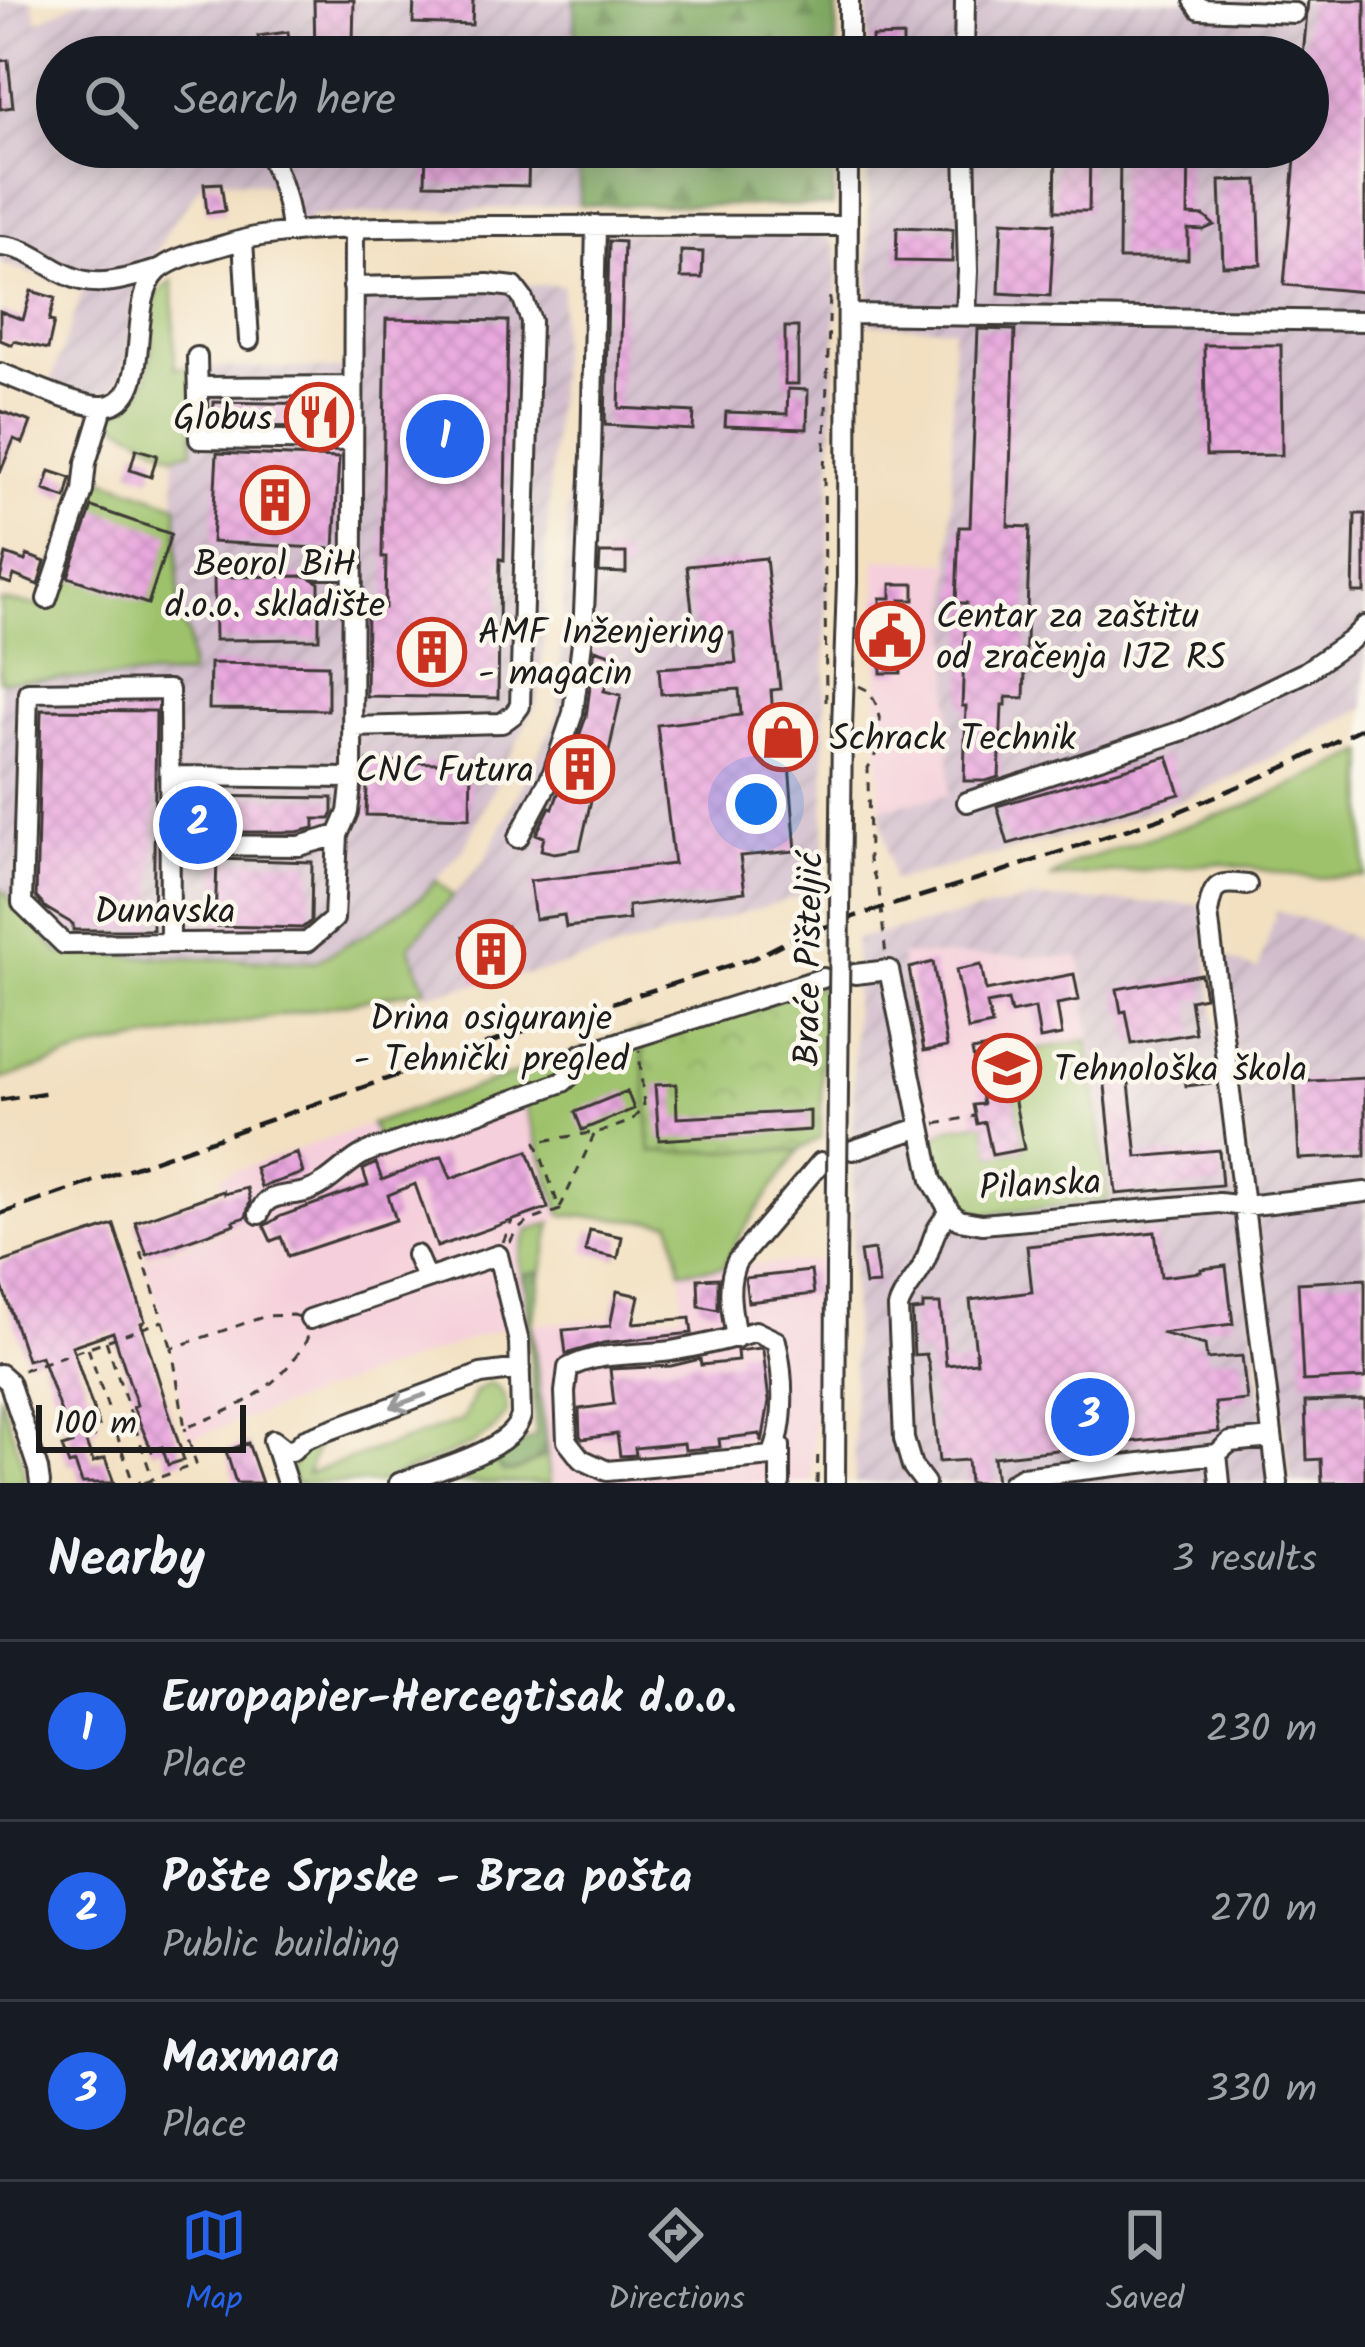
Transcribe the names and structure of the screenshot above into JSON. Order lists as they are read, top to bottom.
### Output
{
  "streets": {
    "street": ["Dunavska", "Braće Pišteljić", "Pilanska"]
  },
  "places": {
    "restaurant": ["Globus"],
    "building": [
      "Beorol BiH d.o.o. skladište",
      "AMF Inženjering - magacin",
      "CNC Futura",
      "Drina osiguranje - Tehnički pregled"
    ],
    "public building": ["Centar za zaštitu od zračenja IJZ RS"],
    "shop": ["Schrack Technik"],
    "school or university": ["Tehnološka škola"]
  },
  "scale_bar": "100 m",
  "page": {
    "search": "Search here",
    "pins": ["1", "2", "3"],
    "scale": "100 m",
    "heading": ["Nearby", "3 results"],
    "list": [
      {
        "mark": "1",
        "name": "Europapier-Hercegtisak d.o.o.",
        "note": "Place",
        "value": "230 m"
      },
      {
        "mark": "2",
        "name": "Pošte Srpske - Brza pošta",
        "note": "Public building",
        "value": "270 m"
      },
      {
        "mark": "3",
        "name": "Maxmara",
        "note": "Place",
        "value": "330 m"
      }
    ],
    "nav": ["Map", "Directions", "Saved"]
  }
}
